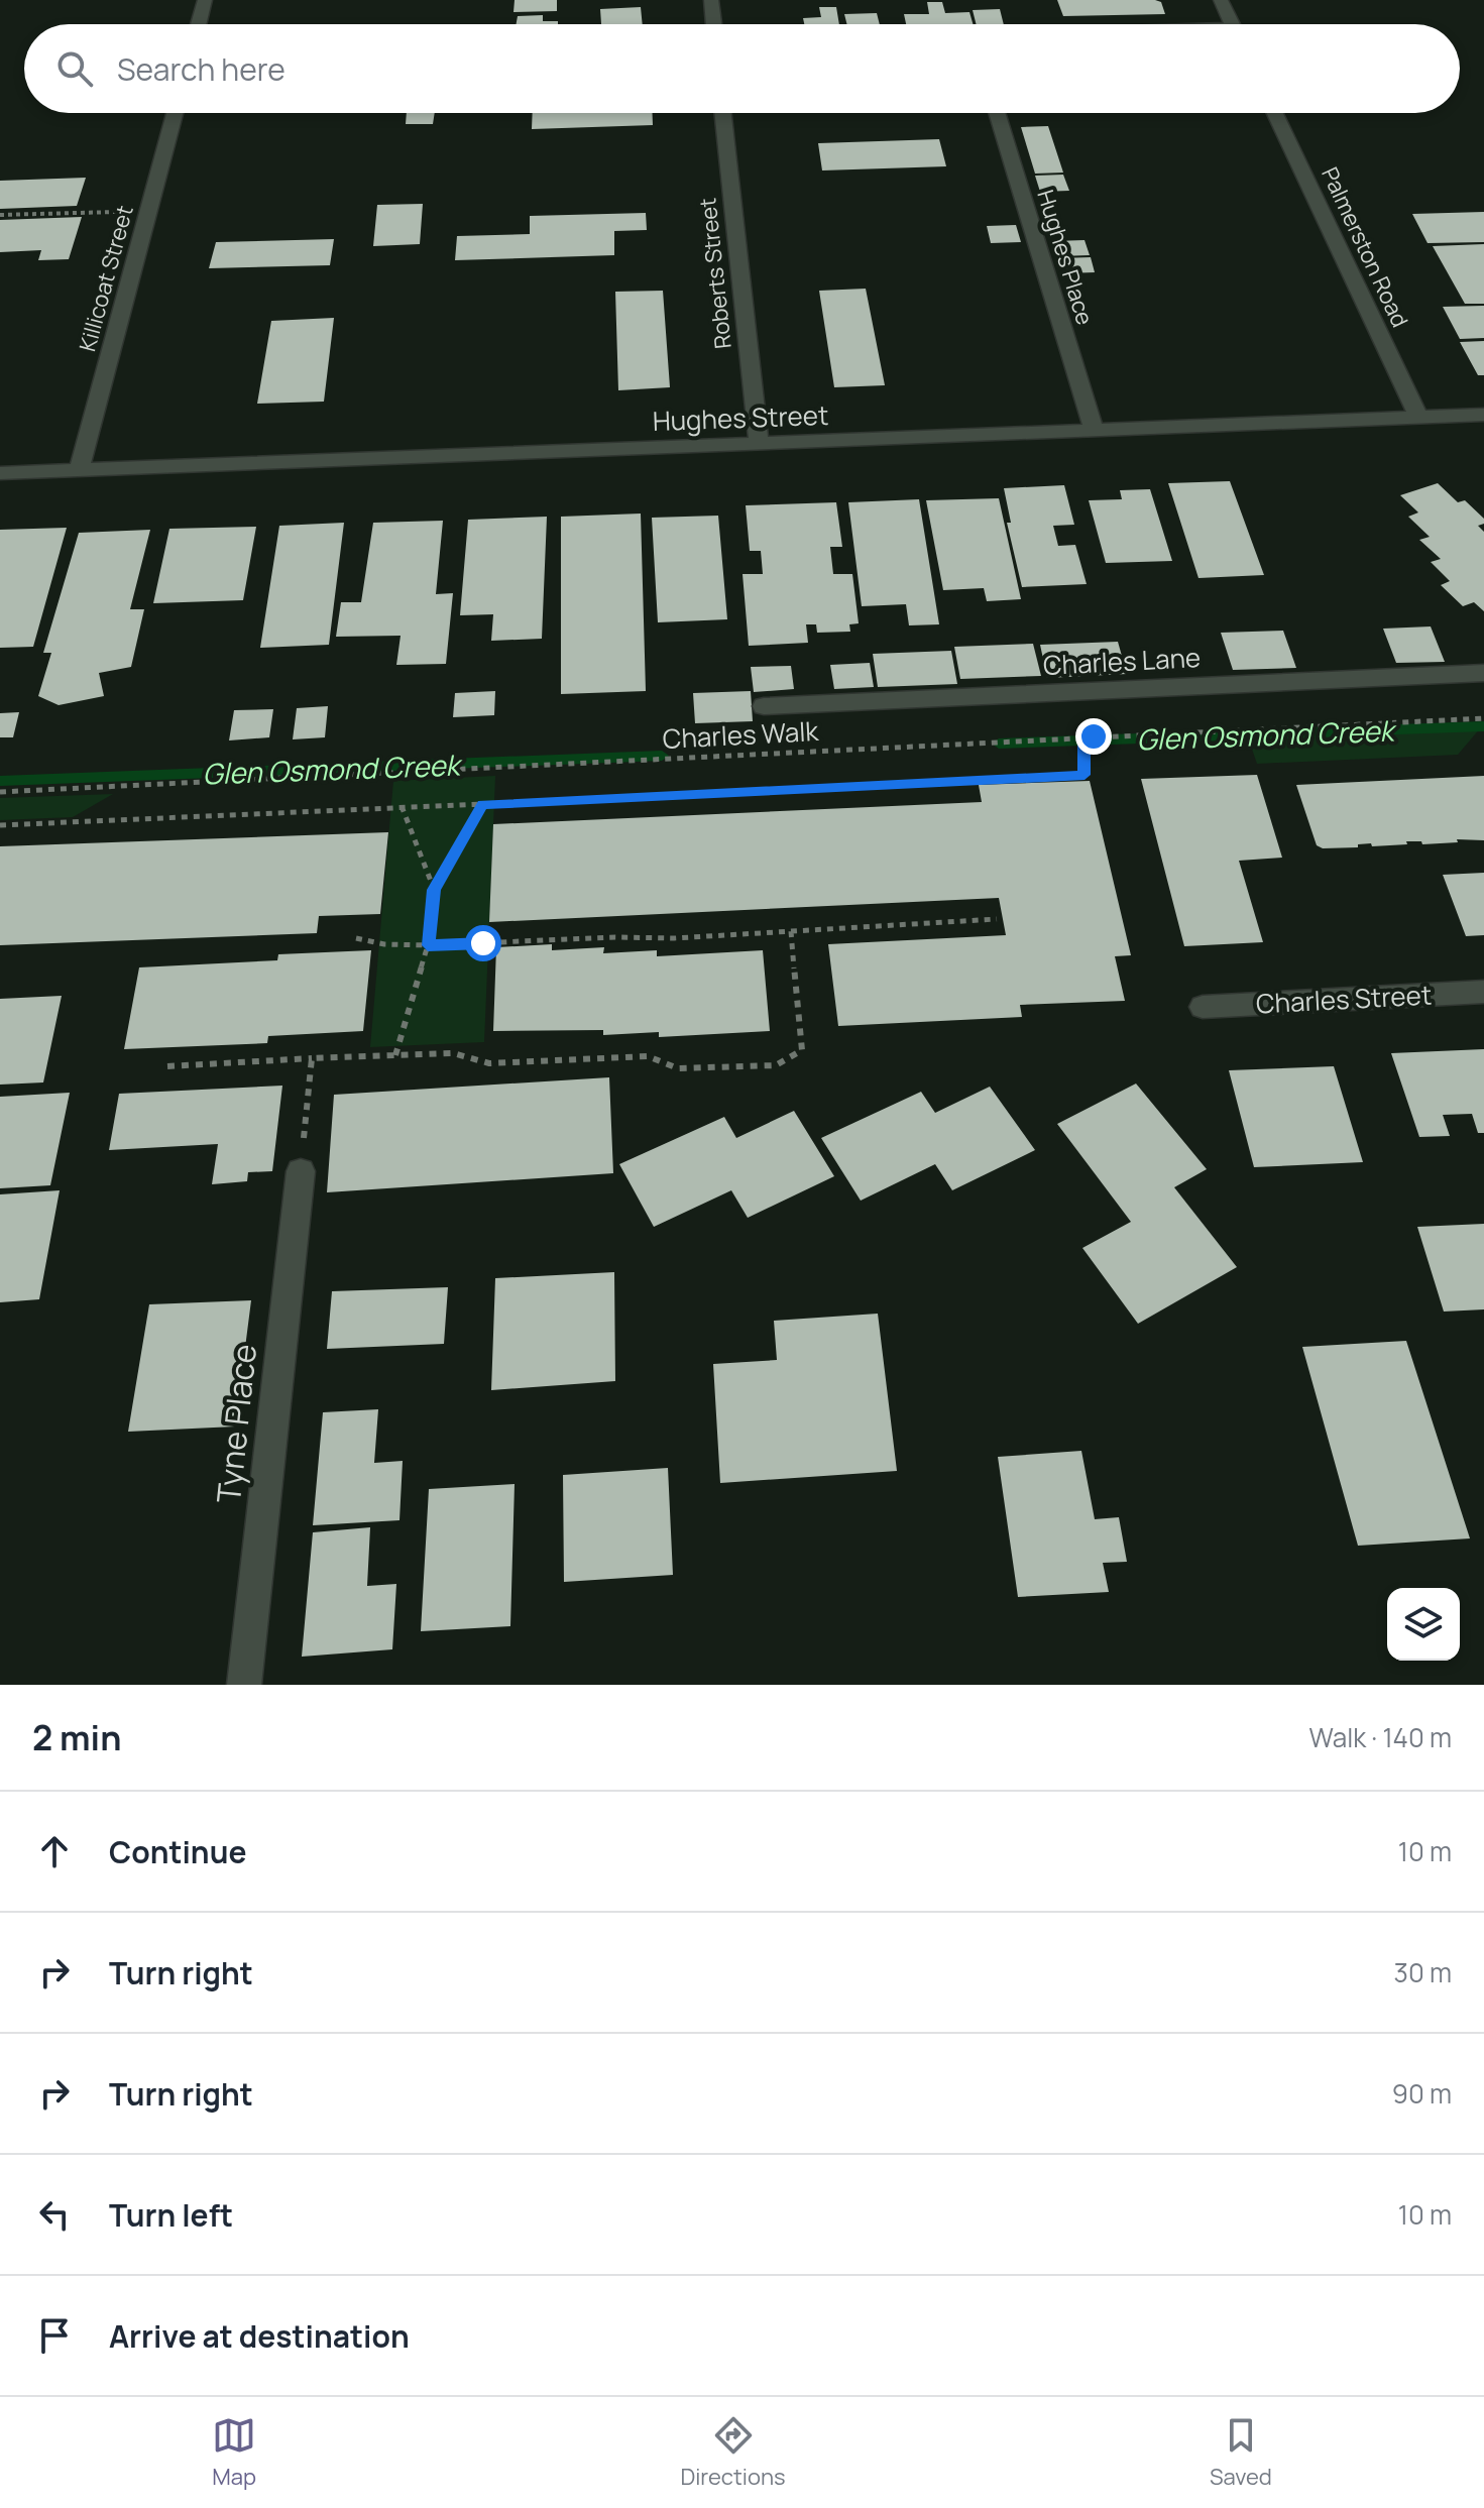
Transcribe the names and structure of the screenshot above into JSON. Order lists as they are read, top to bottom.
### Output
{
  "streets": {
    "street": [
      "Palmerston Road",
      "Hughes Place",
      "Roberts Street",
      "Killicoat Street",
      "Hughes Street",
      "Charles Lane",
      "Charles Street",
      "Tyne Place"
    ],
    "path": ["Charles Walk"]
  },
  "crossings": [
    ["Palmerston Road", "Hughes Street"],
    ["Hughes Place", "Hughes Street"],
    ["Roberts Street", "Hughes Street"],
    ["Killicoat Street", "Hughes Street"]
  ],
  "water": ["Glen Osmond Creek"],
  "page": {
    "search": "Search here",
    "heading": ["2 min", "Walk · 140 m"],
    "list": [
      ["Continue", "10 m"],
      ["Turn right", "30 m"],
      ["Turn right", "90 m"],
      ["Turn left", "10 m"],
      "Arrive at destination"
    ],
    "nav": ["Map", "Directions", "Saved"]
  }
}
